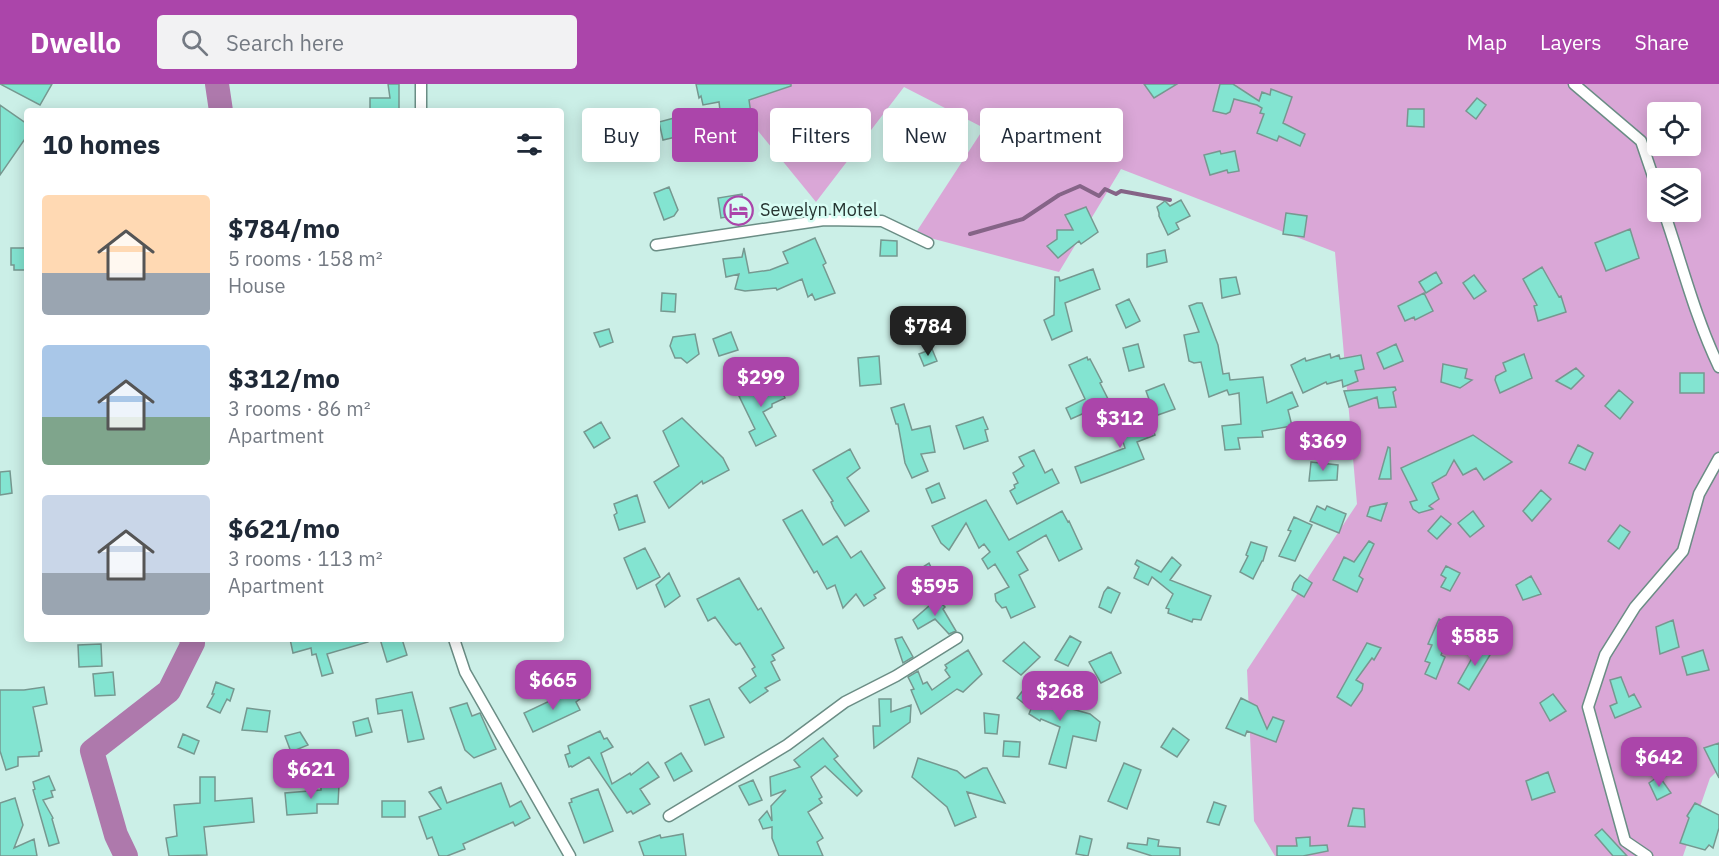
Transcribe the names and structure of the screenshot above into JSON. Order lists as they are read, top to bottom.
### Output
{
  "places": {
    "hotel": ["Sewelyn Motel"]
  },
  "page": {
    "header": "Dwello",
    "search": "Search here",
    "nav": ["Map", "Layers", "Share"],
    "chip": [
      "Buy",
      "Rent",
      "Filters",
      "New",
      "Apartment"
    ],
    "heading": "10 homes",
    "list": [
      {
        "name": "$784/mo",
        "note": "5 rooms · 158 m² · House"
      },
      {
        "name": "$312/mo",
        "note": "3 rooms · 86 m² · Apartment"
      },
      {
        "name": "$621/mo",
        "note": "3 rooms · 113 m² · Apartment"
      }
    ],
    "price": [
      "$784",
      "$299",
      "$312",
      "$369",
      "$595",
      "$585",
      "$665",
      "$268",
      "$642",
      "$621"
    ]
  }
}
